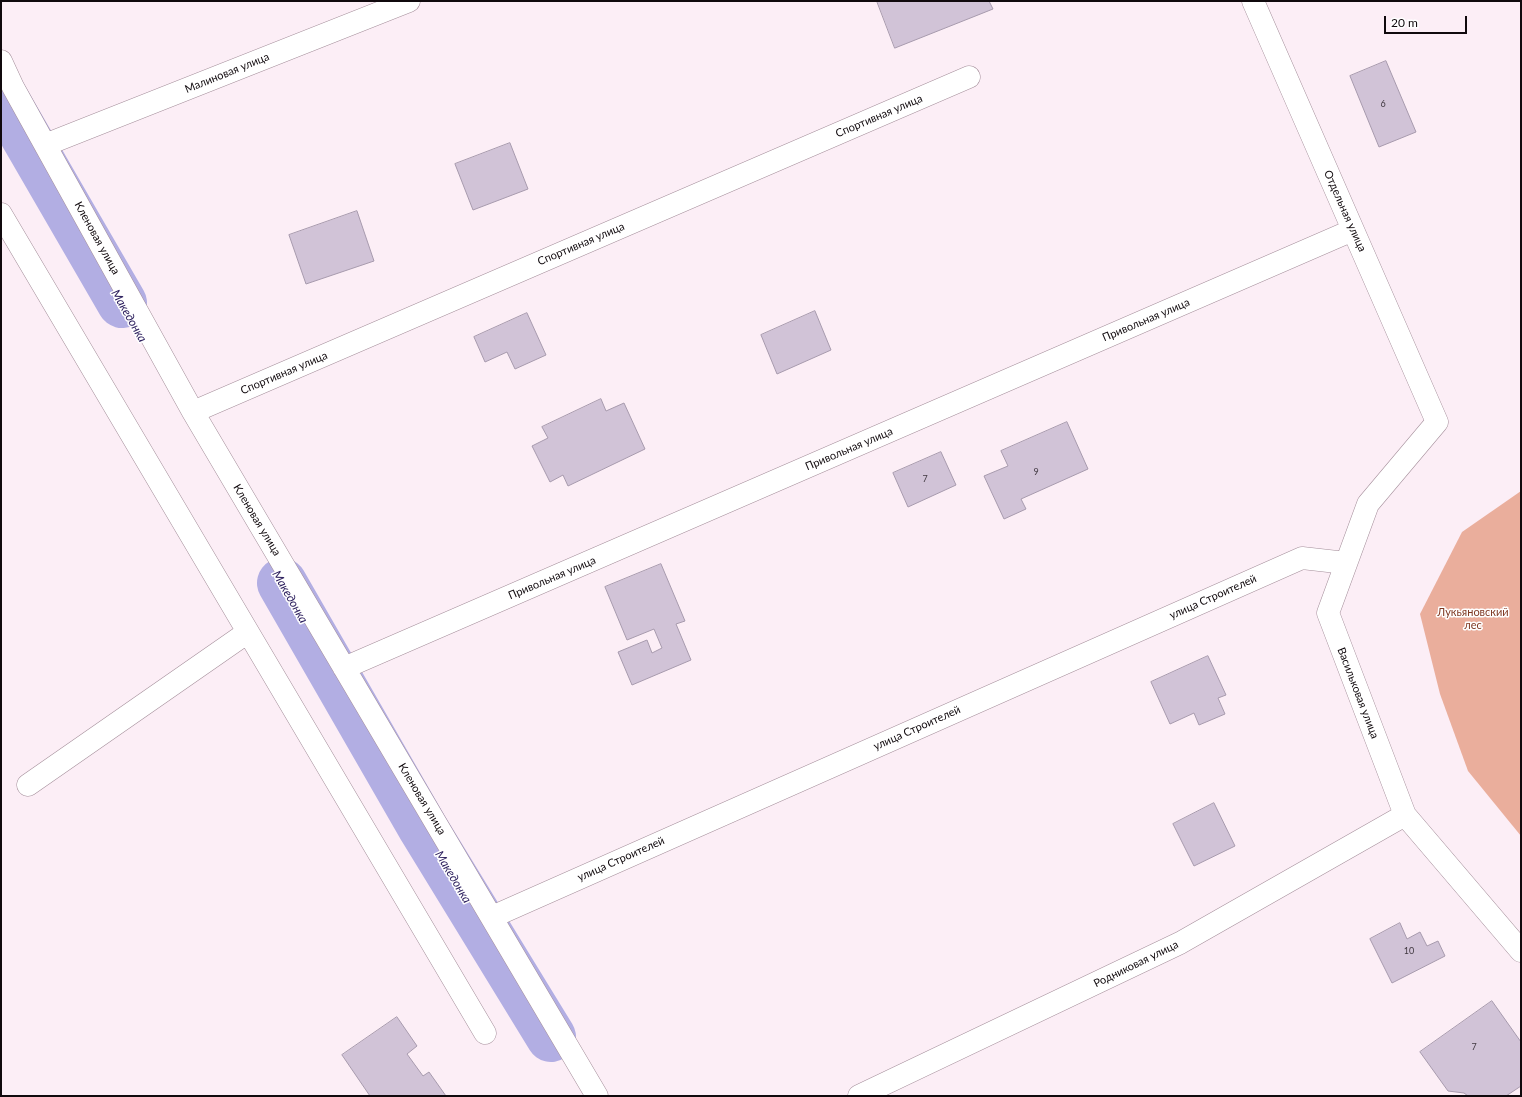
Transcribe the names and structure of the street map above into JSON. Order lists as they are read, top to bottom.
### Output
{
  "streets": {
    "street": [
      "Малиновая улица",
      "Спортивная улица",
      "Отдельная улица",
      "Кленовая улица",
      "Привольная улица",
      "улица Строителей",
      "Васильковая улица",
      "Родниковая улица"
    ]
  },
  "crossings": [
    ["Малиновая улица", "Кленовая улица"],
    ["Спортивная улица", "Кленовая улица"],
    ["Отдельная улица", "Привольная улица"],
    ["Отдельная улица", "Васильковая улица"],
    ["Кленовая улица", "Привольная улица"],
    ["Кленовая улица", "улица Строителей"],
    ["улица Строителей", "Васильковая улица"],
    ["Васильковая улица", "Родниковая улица"]
  ],
  "water": ["Македонка"],
  "parks": ["Лукьяновский лес"],
  "house_numbers": [
    "6",
    "9",
    "7",
    "10",
    "7"
  ],
  "scale_bar": "20 m"
}
